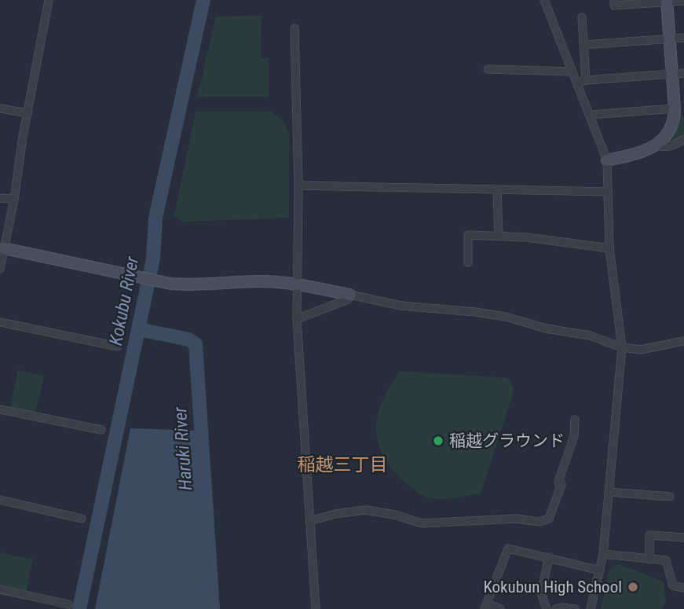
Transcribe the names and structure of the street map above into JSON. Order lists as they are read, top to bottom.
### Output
{
  "districts": ["稲越三丁目"],
  "water": ["Kokubu River", "Haruki River"],
  "places": ["稲越グラウンド", "Kokubun High School"]
}
